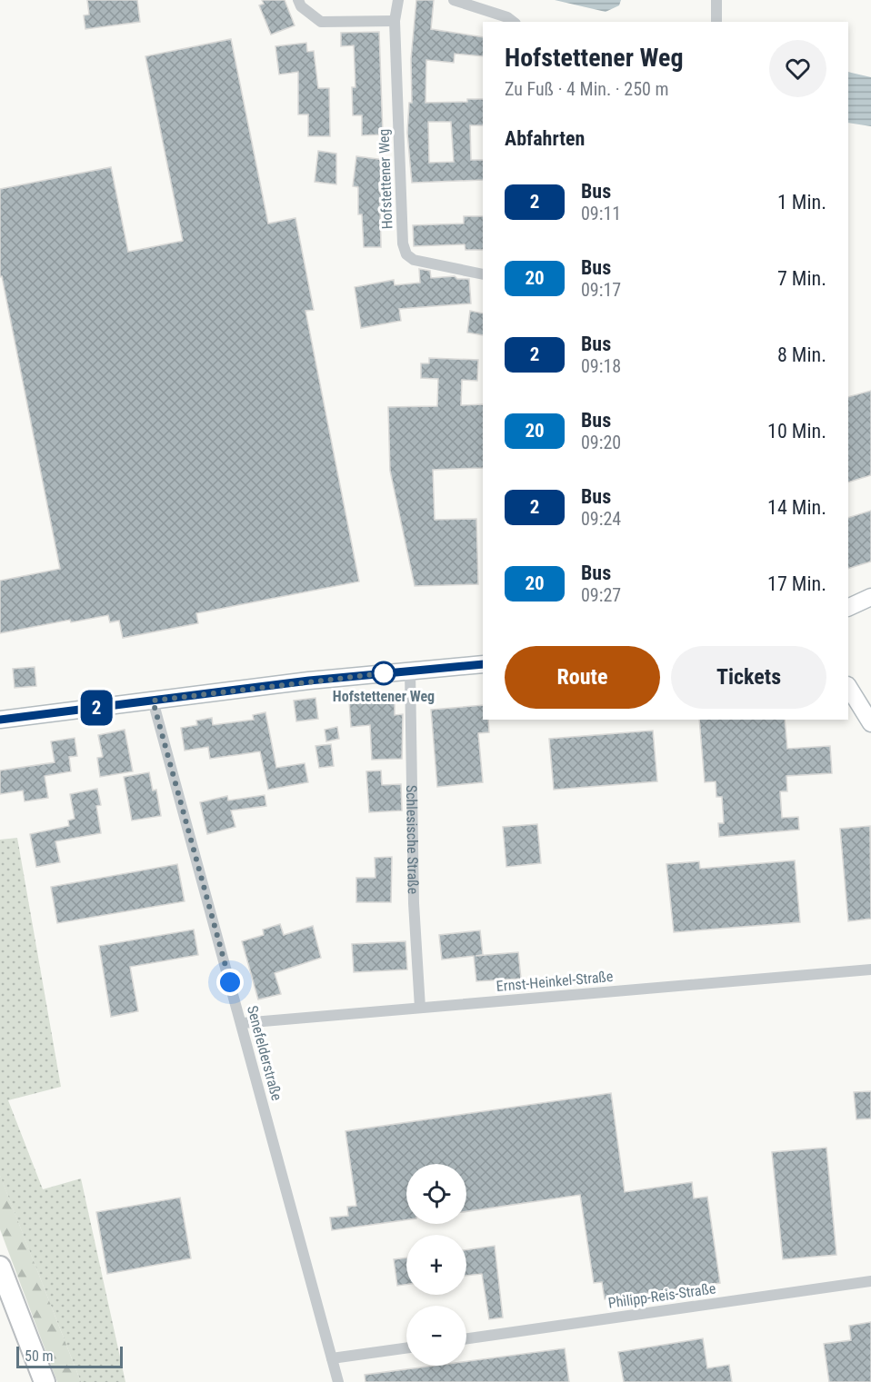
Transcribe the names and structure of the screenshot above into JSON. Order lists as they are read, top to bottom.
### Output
{
  "streets": {
    "street": [
      "Hofstettener Weg",
      "Schlesische Straße",
      "Ernst-Heinkel-Straße",
      "Senefelderstraße",
      "Philipp-Reis-Straße"
    ]
  },
  "crossings": [
    ["Schlesische Straße", "Ernst-Heinkel-Straße"],
    ["Ernst-Heinkel-Straße", "Senefelderstraße"]
  ],
  "places": ["Hofstettener Weg"],
  "lines": ["bus line 2"],
  "scale_bar": "50 m",
  "page": {
    "on_map": "2",
    "heading": [
      ["Hofstettener Weg", "Zu Fuß · 4 Min. · 250 m"],
      "Abfahrten"
    ],
    "list": [
      {
        "mark": "2",
        "name": "Bus",
        "note": "09:11",
        "value": "1 Min."
      },
      {
        "mark": "20",
        "name": "Bus",
        "note": "09:17",
        "value": "7 Min."
      },
      {
        "mark": "2",
        "name": "Bus",
        "note": "09:18",
        "value": "8 Min."
      },
      {
        "mark": "20",
        "name": "Bus",
        "note": "09:20",
        "value": "10 Min."
      },
      {
        "mark": "2",
        "name": "Bus",
        "note": "09:24",
        "value": "14 Min."
      },
      {
        "mark": "20",
        "name": "Bus",
        "note": "09:27",
        "value": "17 Min."
      }
    ],
    "buttons": ["Route", "Tickets"],
    "map_buttons": ["+", "−"],
    "scale": "50 m"
  }
}
